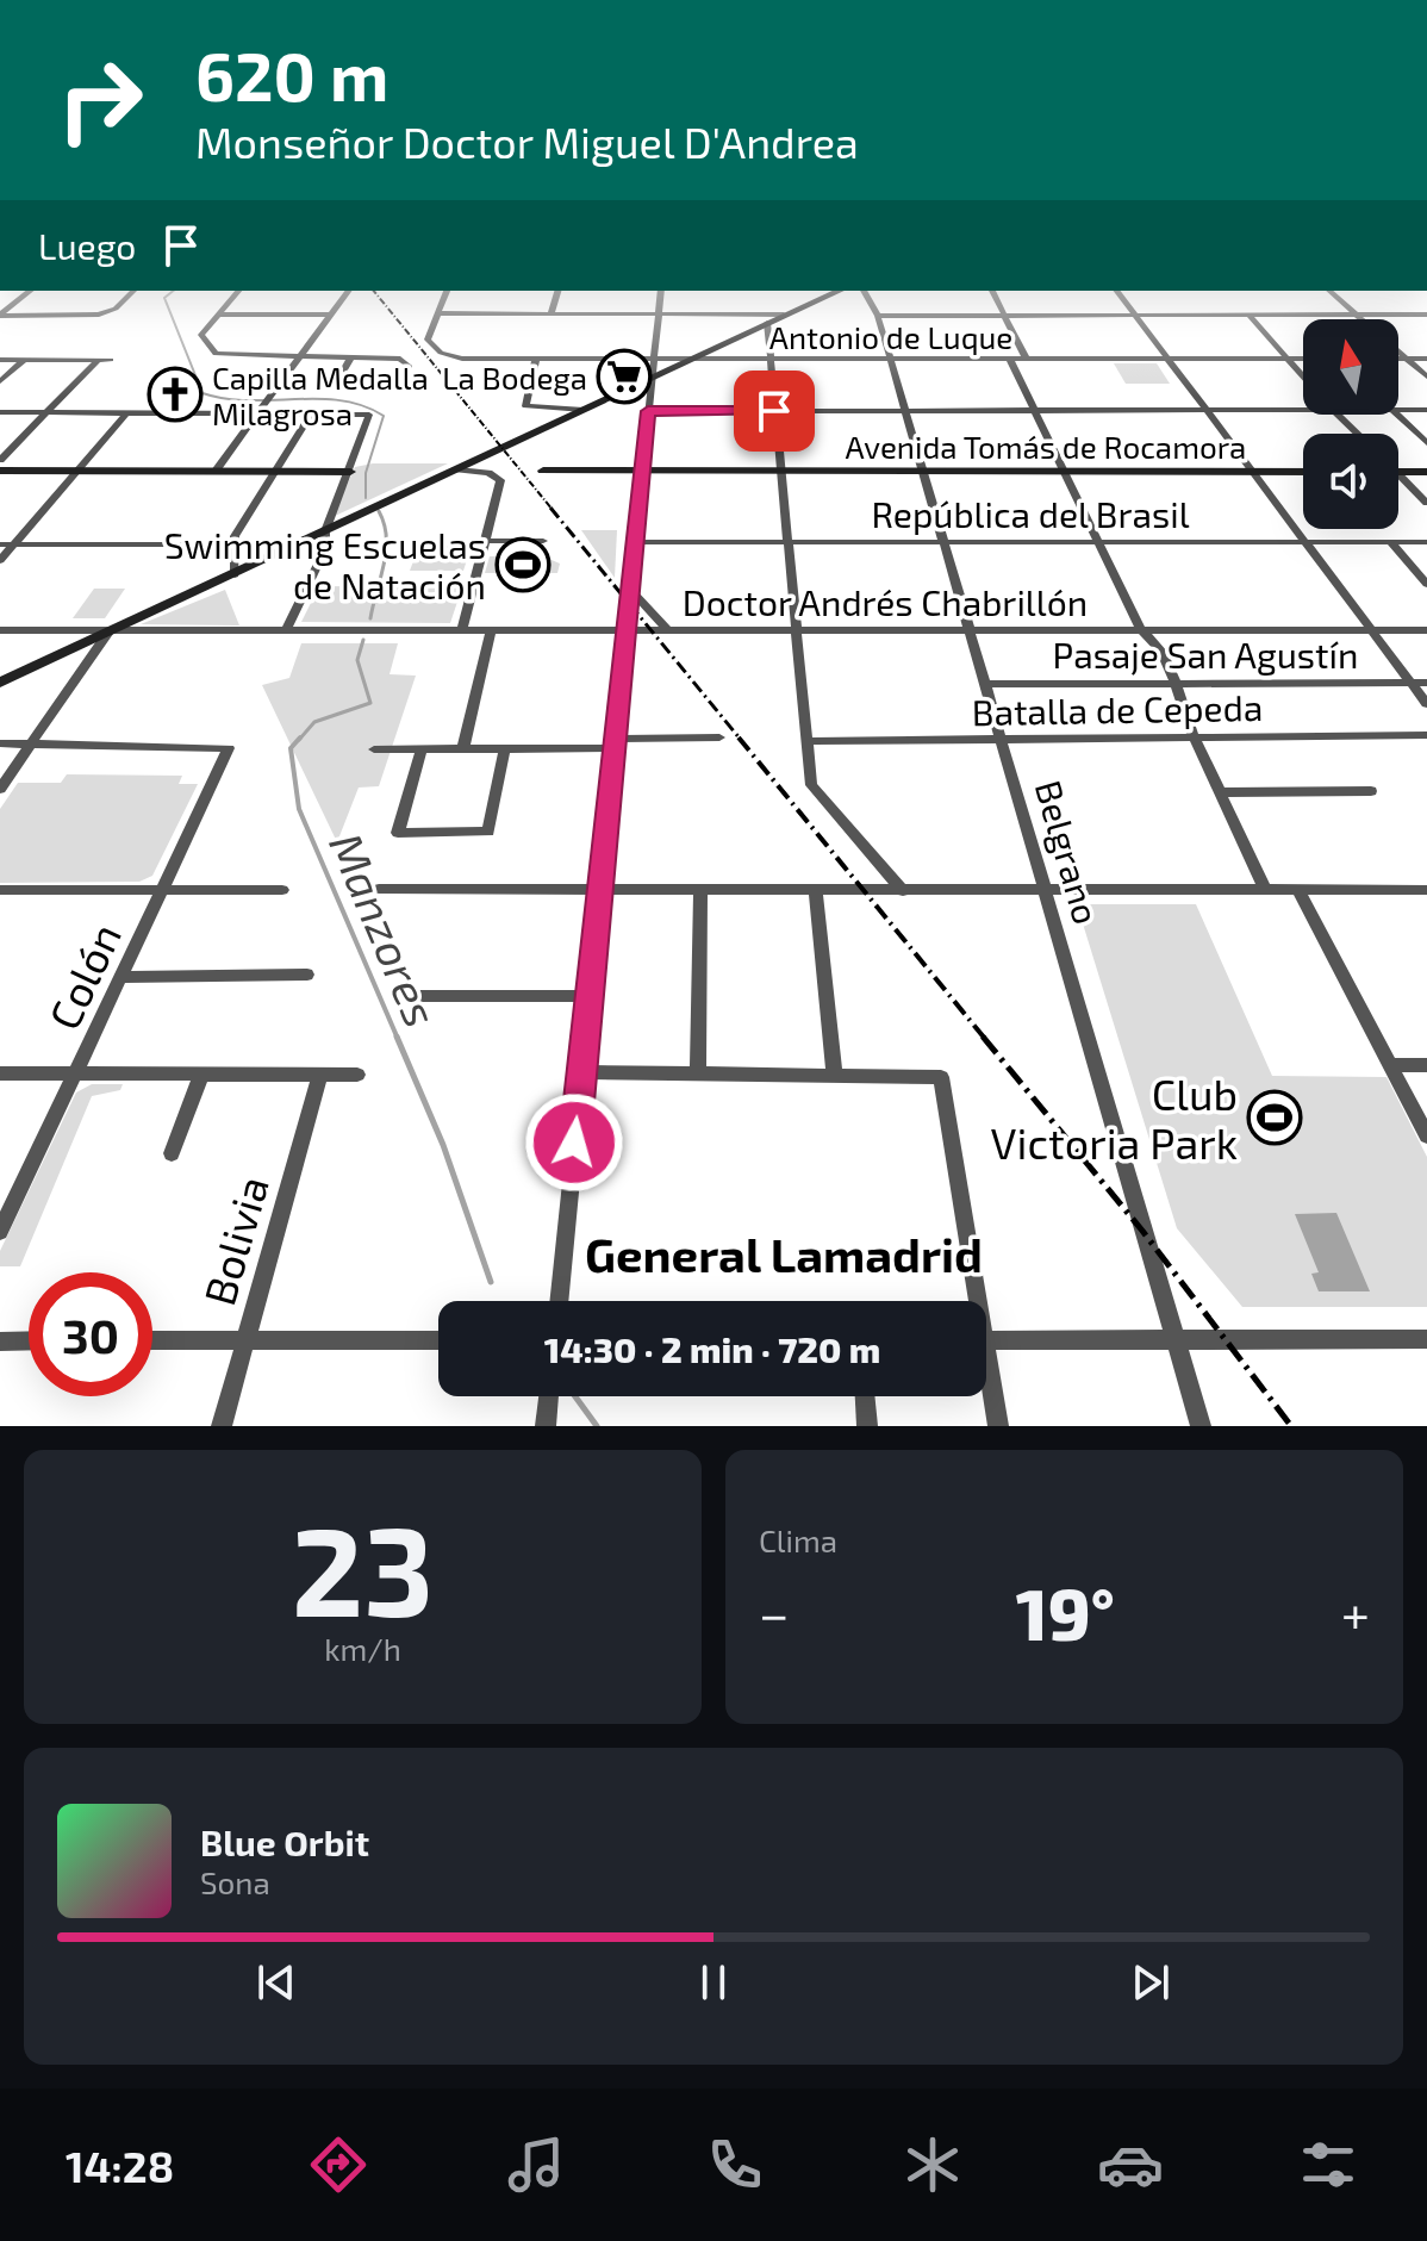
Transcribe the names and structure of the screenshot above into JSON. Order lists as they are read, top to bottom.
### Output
{
  "streets": {
    "street": [
      "Antonio de Luque",
      "Avenida Tomás de Rocamora",
      "República del Brasil",
      "Doctor Andrés Chabrillón",
      "Pasaje San Agustín",
      "Batalla de Cepeda",
      "Belgrano",
      "Colón",
      "Bolivia"
    ]
  },
  "crossings": [
    ["Antonio de Luque", "Belgrano"],
    ["Avenida Tomás de Rocamora", "Belgrano"],
    ["República del Brasil", "Belgrano"],
    ["Doctor Andrés Chabrillón", "Belgrano"],
    ["Pasaje San Agustín", "Belgrano"],
    ["Batalla de Cepeda", "Belgrano"]
  ],
  "districts": ["General Lamadrid"],
  "water": ["Manzores"],
  "places": {
    "supermarket": ["La Bodega"],
    "church": ["Capilla Medalla Milagrosa"],
    "sports": ["Swimming Escuelas de Natación", "Club Victoria Park"]
  },
  "north": "top",
  "page": {
    "turn": ["620 m", "Monseñor Doctor Miguel D'Andrea"],
    "then": "Luego",
    "limit": "30",
    "trip": "14:30 · 2 min · 720 m",
    "tile": [
      ["23", "km/h"],
      "Clima"
    ],
    "heat": ["−", "19°", "+"],
    "song": ["Blue Orbit", "Sona"],
    "tabs": "14:28"
  }
}
